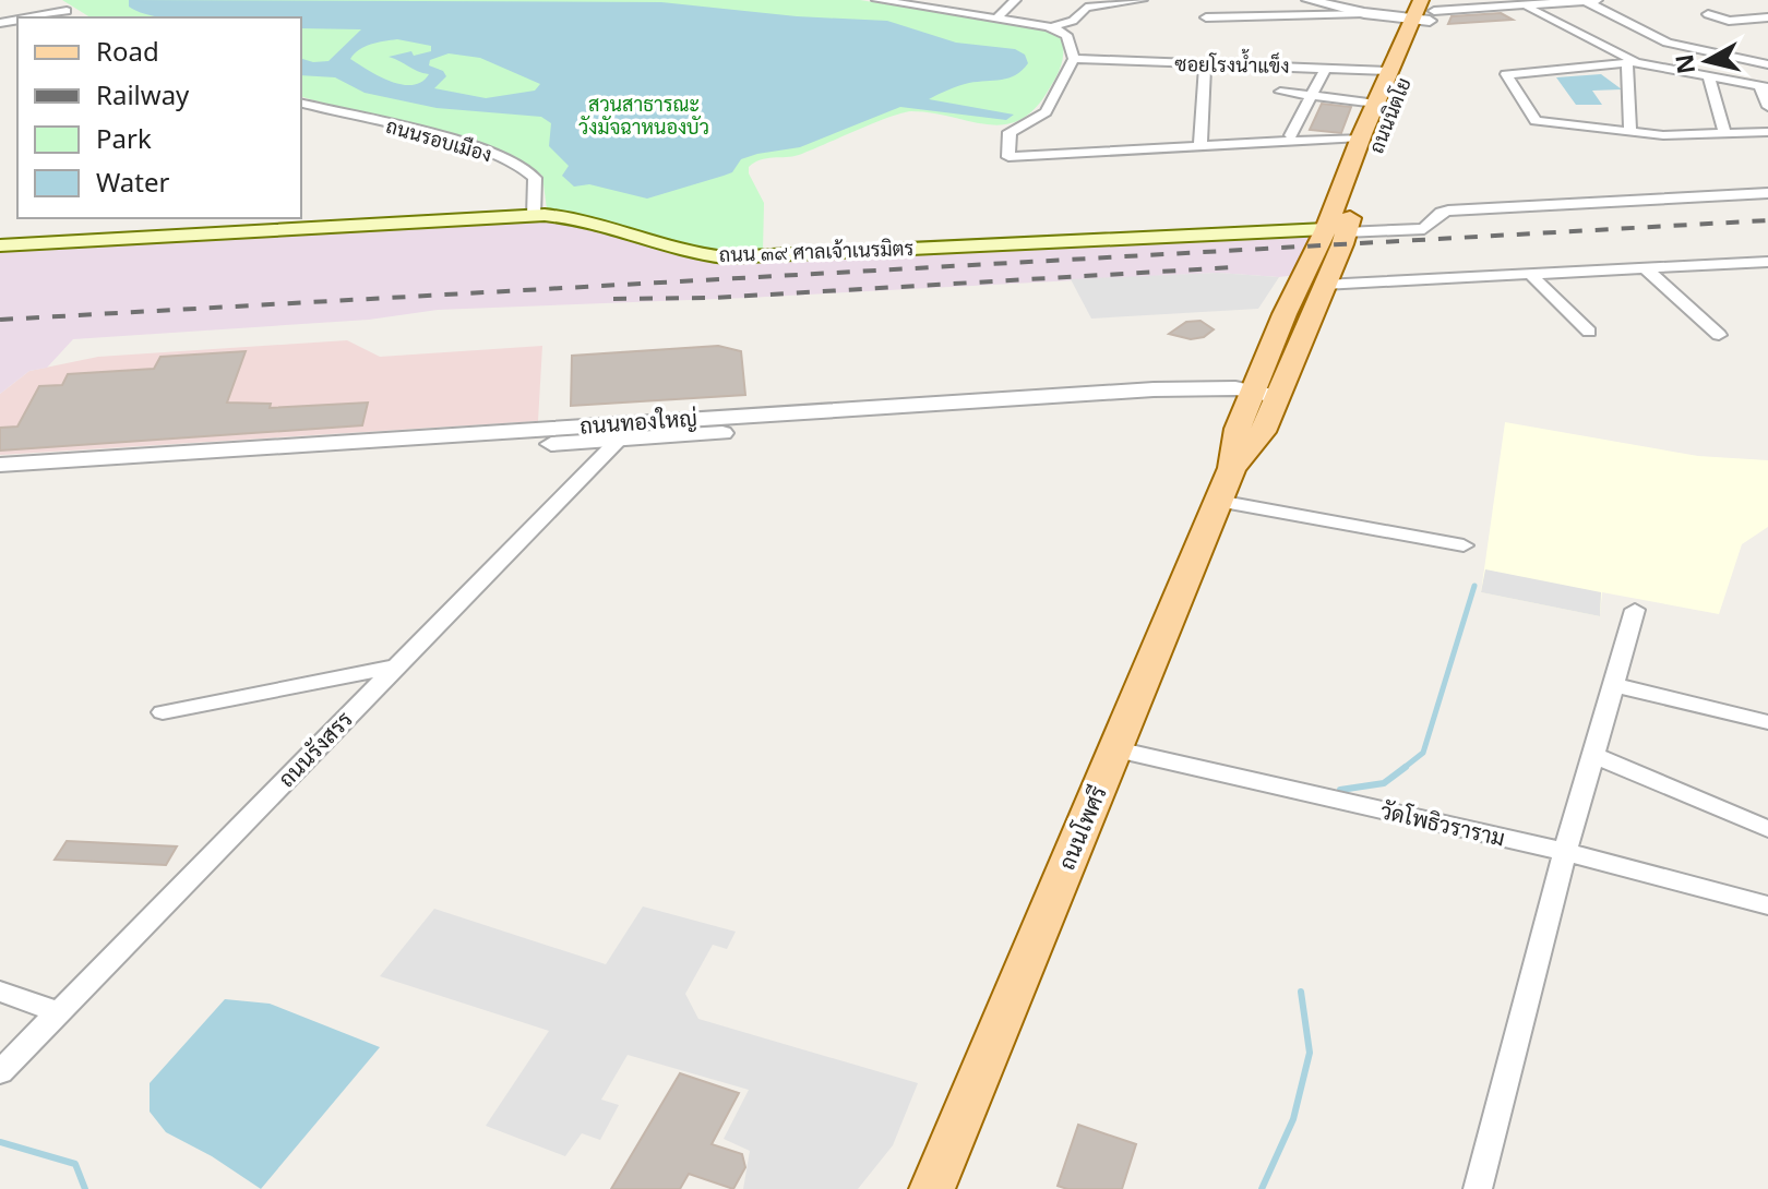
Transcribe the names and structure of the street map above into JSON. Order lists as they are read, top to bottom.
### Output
{
  "streets": {
    "main road": ["ถนนนิตโย", "ถนน ๓๙ ศาลเจ้าเนรมิตร", "ถนนโพศรี"],
    "street": [
      "ซอยโรงน้ำแข็ง",
      "ถนนรอบเมือง",
      "ถนนทองใหญ่",
      "ถนนรังสรร",
      "วัดโพธิวราราม"
    ]
  },
  "crossings": [
    ["ซอยโรงน้ำแข็ง", "ถนนนิตโย"],
    ["ถนนนิตโย", "ถนน ๓๙ ศาลเจ้าเนรมิตร"],
    ["ถนนนิตโย", "ถนนโพศรี"],
    ["ถนนรอบเมือง", "ถนน ๓๙ ศาลเจ้าเนรมิตร"],
    ["ถนน ๓๙ ศาลเจ้าเนรมิตร", "ถนนโพศรี"],
    ["ถนนทองใหญ่", "ถนนรังสรร"],
    ["ถนนทองใหญ่", "ถนนโพศรี"],
    ["วัดโพธิวราราม", "ถนนโพศรี"]
  ],
  "parks": ["สวนสาธารณะ วังมัจฉาหนองบัว"],
  "legend": [
    "Road",
    "Railway",
    "Park",
    "Water"
  ],
  "north": "left"
}
